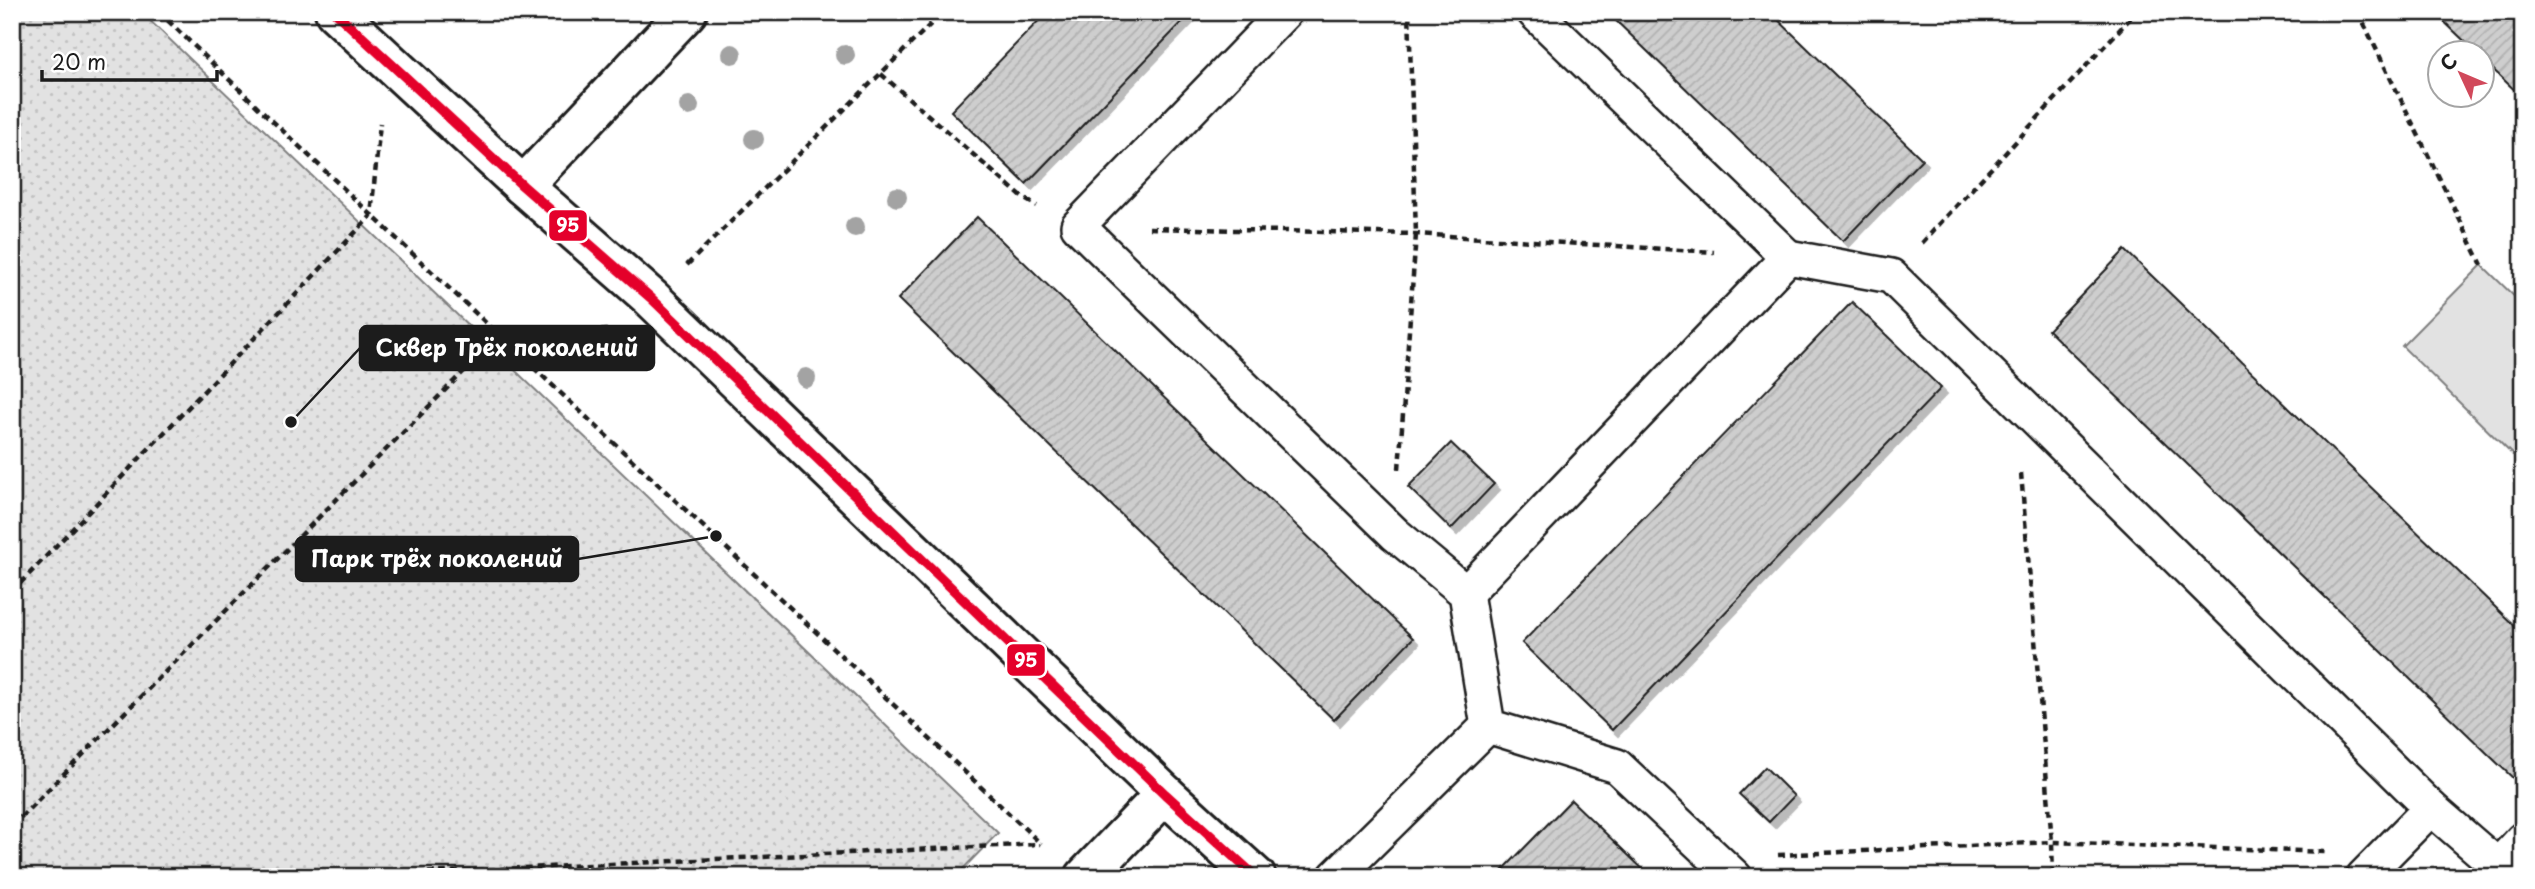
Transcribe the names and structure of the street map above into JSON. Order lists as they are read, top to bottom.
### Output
{
  "places": ["Сквер Трёх поколений", "Парк трёх поколений"],
  "lines": ["transit line 95"],
  "scale_bar": "20 m",
  "north": "top left"
}
